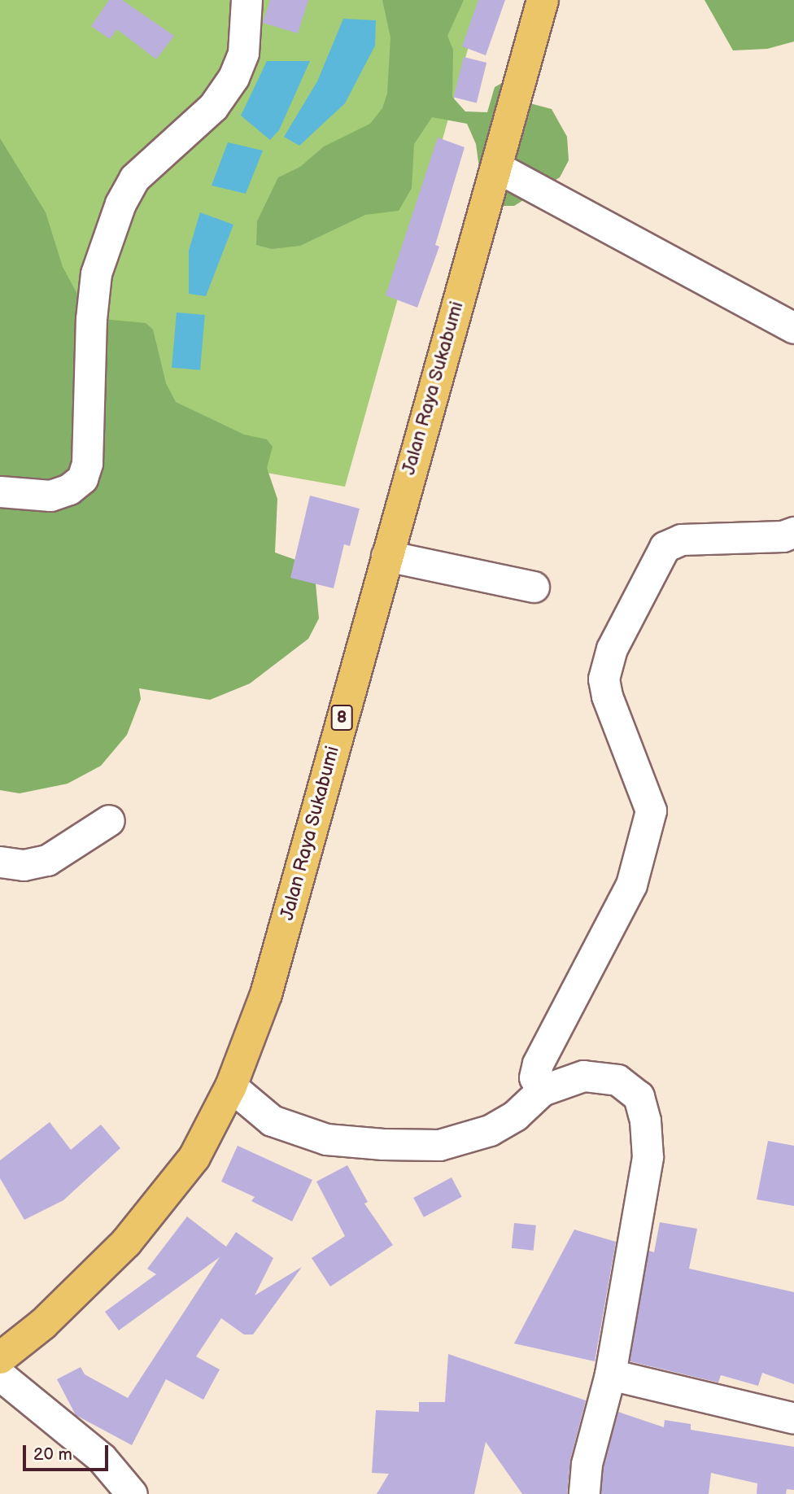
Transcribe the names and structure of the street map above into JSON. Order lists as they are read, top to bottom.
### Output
{
  "streets": {
    "highway": ["Jalan Raya Sukabumi", "8"]
  },
  "scale_bar": "20 m"
}
